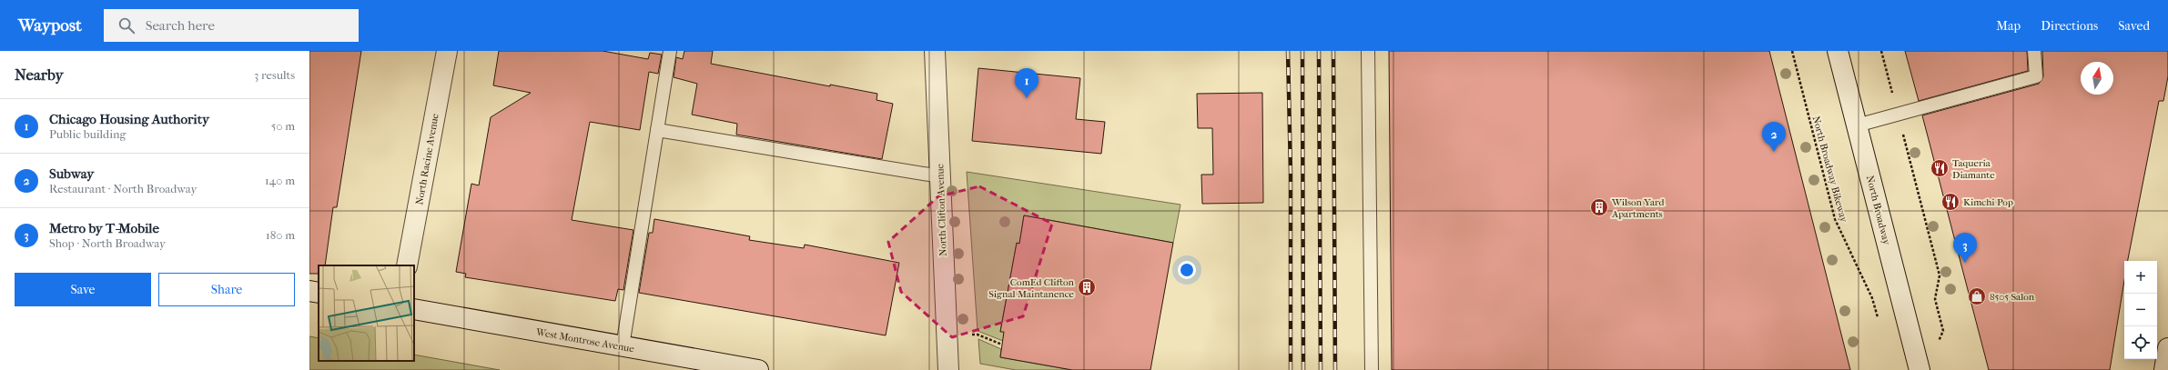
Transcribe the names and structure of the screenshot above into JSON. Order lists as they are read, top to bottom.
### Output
{
  "streets": {
    "main road": [
      "North Racine Avenue",
      "North Clifton Avenue",
      "North Broadway",
      "West Montrose Avenue"
    ],
    "path": ["North Broadway Bikeway"]
  },
  "places": {
    "restaurant": ["Taqueria Diamante", "Kimchi Pop"],
    "building": ["Wilson Yard Apartments", "ComEd Clifton Signal Maintanence"],
    "shop": ["8505 Salon"]
  },
  "north": "top",
  "page": {
    "header": "Waypost",
    "search": "Search here",
    "nav": ["Map", "Directions", "Saved"],
    "heading": ["Nearby", "3 results"],
    "pins": ["1", "2", "3"],
    "list": [
      {
        "mark": "1",
        "name": "Chicago Housing Authority",
        "note": "Public building",
        "value": "50 m"
      },
      {
        "mark": "2",
        "name": "Subway",
        "note": "Restaurant · North Broadway",
        "value": "140 m"
      },
      {
        "mark": "3",
        "name": "Metro by T-Mobile",
        "note": "Shop · North Broadway",
        "value": "180 m"
      }
    ],
    "map_buttons": ["+", "−"],
    "buttons": ["Save", "Share"]
  }
}
